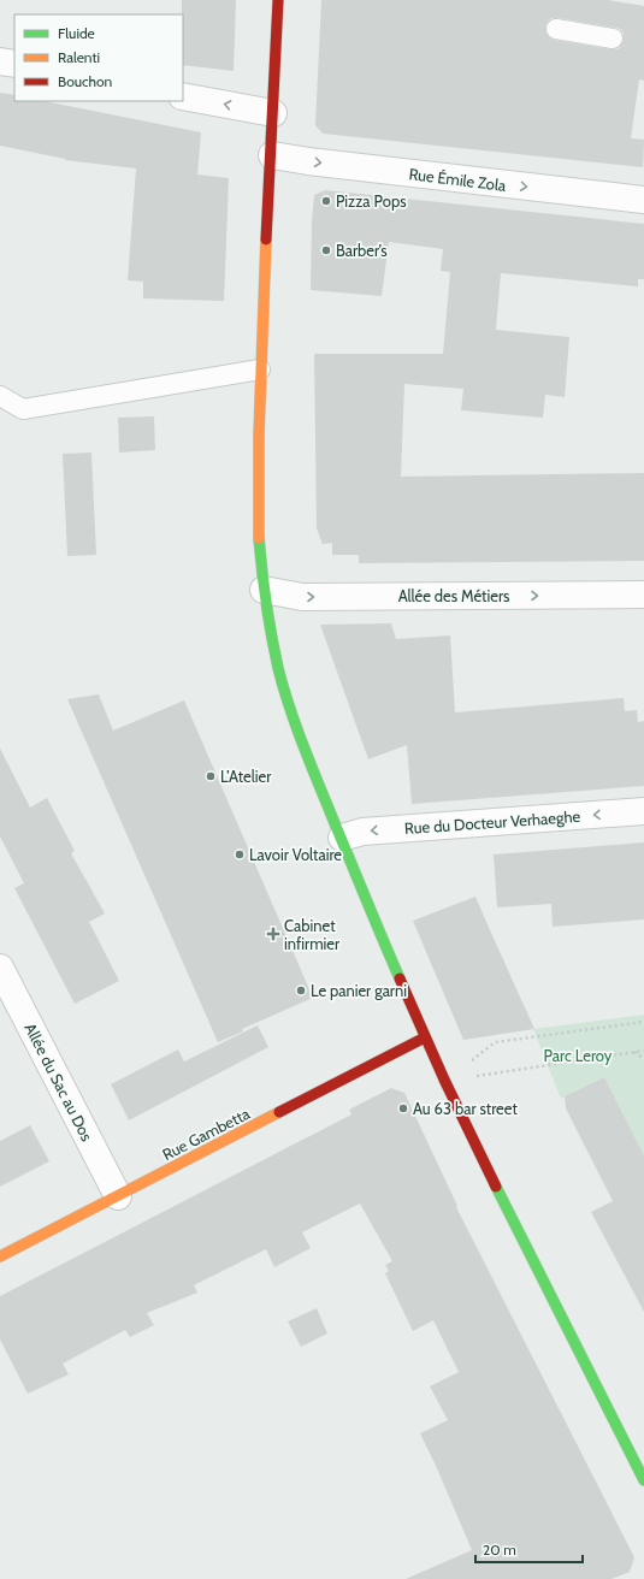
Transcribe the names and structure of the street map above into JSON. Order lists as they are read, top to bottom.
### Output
{
  "streets": {
    "street": [
      "Rue Émile Zola",
      "Allée des Métiers",
      "Rue du Docteur Verhaeghe",
      "Allée du Sac au Dos",
      "Rue Gambetta"
    ]
  },
  "crossings": [
    ["Allée du Sac au Dos", "Rue Gambetta"]
  ],
  "one_way": ["Rue Émile Zola", "Allée des Métiers", "Rue du Docteur Verhaeghe"],
  "parks": ["Parc Leroy"],
  "places": {
    "other": [
      "Pizza Pops",
      "Barber’s",
      "L’Atelier",
      "Lavoir Voltaire",
      "Le panier garni",
      "Au 63 bar street"
    ],
    "health": ["Cabinet infirmier"]
  },
  "legend": ["Fluide", "Ralenti", "Bouchon"],
  "scale_bar": "20 m"
}
